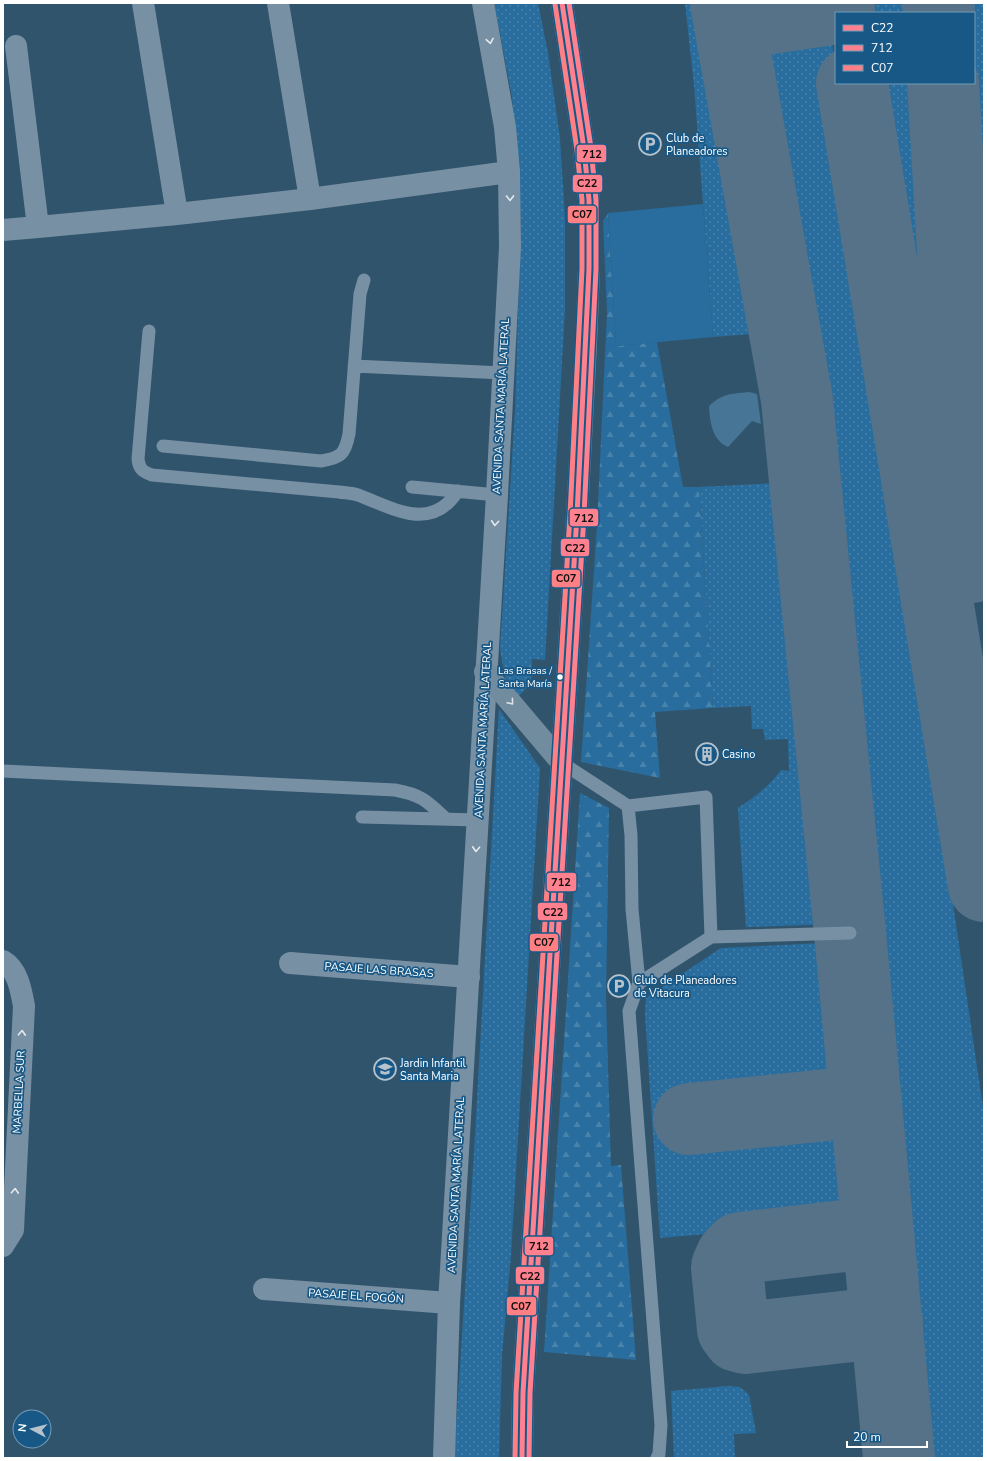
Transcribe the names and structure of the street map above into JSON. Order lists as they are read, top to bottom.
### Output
{
  "streets": {
    "street": [
      "AVENIDA SANTA MARÍA LATERAL",
      "PASAJE LAS BRASAS",
      "MARBELLA SUR",
      "PASAJE EL FOGÓN"
    ]
  },
  "crossings": [
    ["AVENIDA SANTA MARÍA LATERAL", "PASAJE LAS BRASAS"],
    ["AVENIDA SANTA MARÍA LATERAL", "PASAJE EL FOGÓN"]
  ],
  "one_way": ["AVENIDA SANTA MARÍA LATERAL", "MARBELLA SUR"],
  "places": {
    "parking": ["Club de Planeadores", "Club de Planeadores de Vitacura"],
    "other": ["Las Brasas / Santa María"],
    "building": ["Casino"],
    "school or university": ["Jardin Infantil Santa Maria"]
  },
  "lines": ["transit line C22", "transit line 712", "transit line C07"],
  "legend": ["C22", "712", "C07"],
  "scale_bar": "20 m",
  "north": "left"
}
